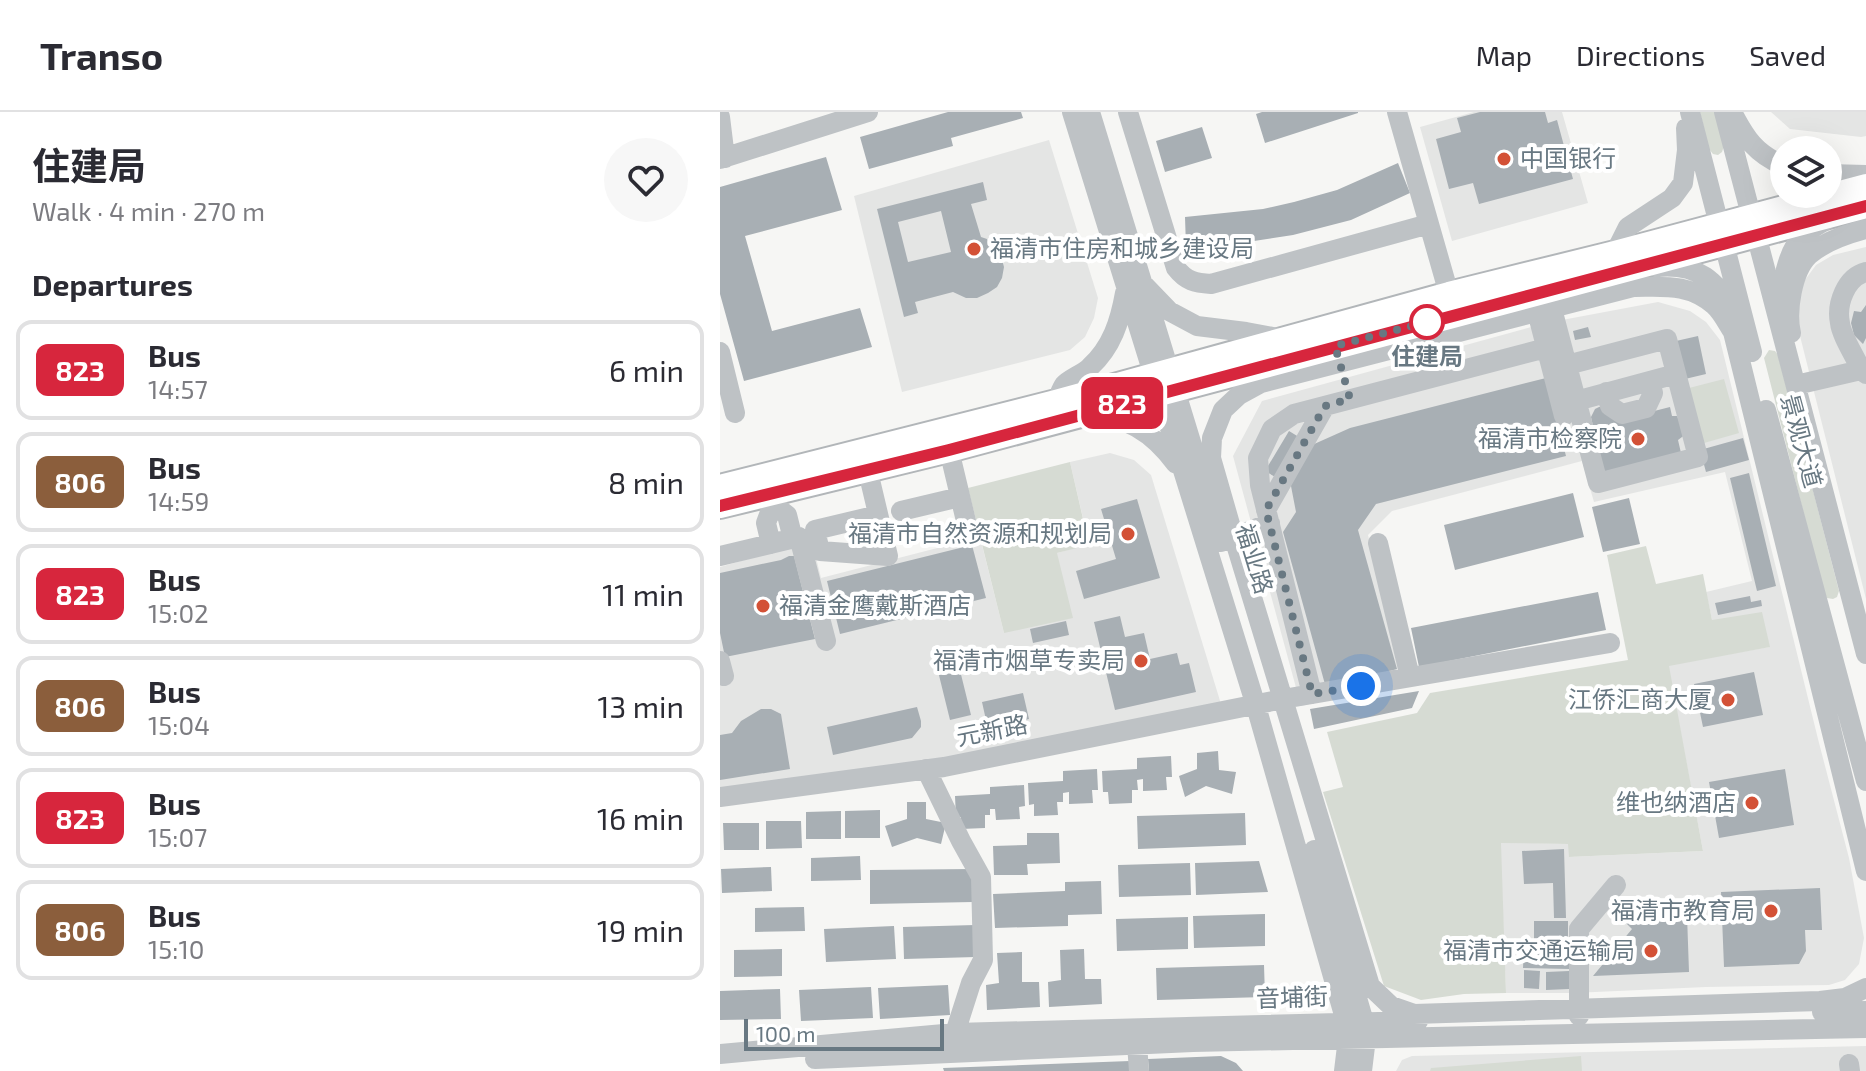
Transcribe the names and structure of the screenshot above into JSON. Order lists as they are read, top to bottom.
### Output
{
  "streets": {
    "street": [
      "景观大道",
      "福业路",
      "元新路",
      "音埔街"
    ]
  },
  "crossings": [
    ["福业路", "元新路"],
    ["福业路", "音埔街"]
  ],
  "places": [
    "中国银行",
    "福清市住房和城乡建设局",
    "住建局",
    "福清市检察院",
    "福清市自然资源和规划局",
    "福清金鹰戴斯酒店",
    "福清市烟草专卖局",
    "江侨汇商大厦",
    "维也纳酒店",
    "福清市教育局",
    "福清市交通运输局"
  ],
  "lines": ["bus line 823"],
  "scale_bar": "100 m",
  "page": {
    "header": "Transo",
    "nav": ["Map", "Directions", "Saved"],
    "heading": [
      ["住建局", "Walk · 4 min · 270 m"],
      "Departures"
    ],
    "on_map": "823",
    "list": [
      {
        "mark": "823",
        "name": "Bus",
        "note": "14:57",
        "value": "6 min"
      },
      {
        "mark": "806",
        "name": "Bus",
        "note": "14:59",
        "value": "8 min"
      },
      {
        "mark": "823",
        "name": "Bus",
        "note": "15:02",
        "value": "11 min"
      },
      {
        "mark": "806",
        "name": "Bus",
        "note": "15:04",
        "value": "13 min"
      },
      {
        "mark": "823",
        "name": "Bus",
        "note": "15:07",
        "value": "16 min"
      },
      {
        "mark": "806",
        "name": "Bus",
        "note": "15:10",
        "value": "19 min"
      }
    ],
    "scale": "100 m"
  }
}
